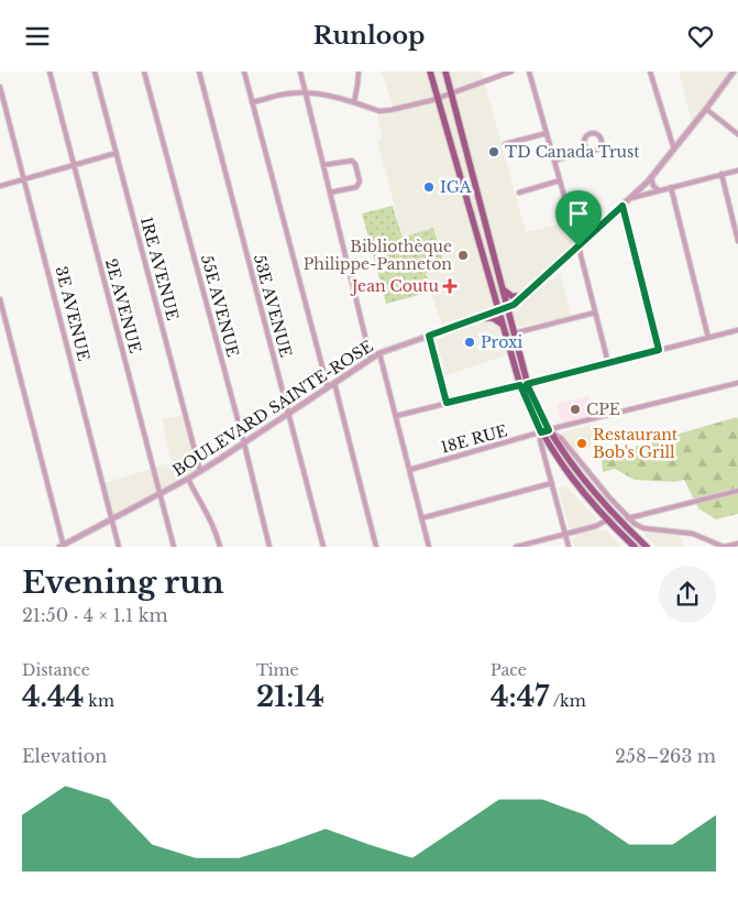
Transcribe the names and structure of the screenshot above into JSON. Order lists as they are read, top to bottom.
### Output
{
  "streets": {
    "street": [
      "1RE AVENUE",
      "2E AVENUE",
      "55E AVENUE",
      "53E AVENUE",
      "3E AVENUE",
      "BOULEVARD SAINTE-ROSE",
      "18E RUE"
    ]
  },
  "crossings": [
    ["1RE AVENUE", "BOULEVARD SAINTE-ROSE"],
    ["2E AVENUE", "BOULEVARD SAINTE-ROSE"],
    ["55E AVENUE", "BOULEVARD SAINTE-ROSE"],
    ["53E AVENUE", "BOULEVARD SAINTE-ROSE"],
    ["3E AVENUE", "BOULEVARD SAINTE-ROSE"]
  ],
  "places": {
    "other": [
      "TD Canada Trust",
      "IGA",
      "Bibliothèque Philippe-Panneton",
      "Proxi",
      "CPE",
      "Restaurant Bob's Grill"
    ],
    "health": ["Jean Coutu"]
  },
  "page": {
    "header": "Runloop",
    "heading": ["Evening run", "21:50 · 4 × 1.1 km"],
    "stats": [
      ["Distance", "4.44 km"],
      ["Time", "21:14"],
      ["Pace", "4:47 /km"]
    ],
    "chart": ["Elevation", "258–263 m"]
  }
}
